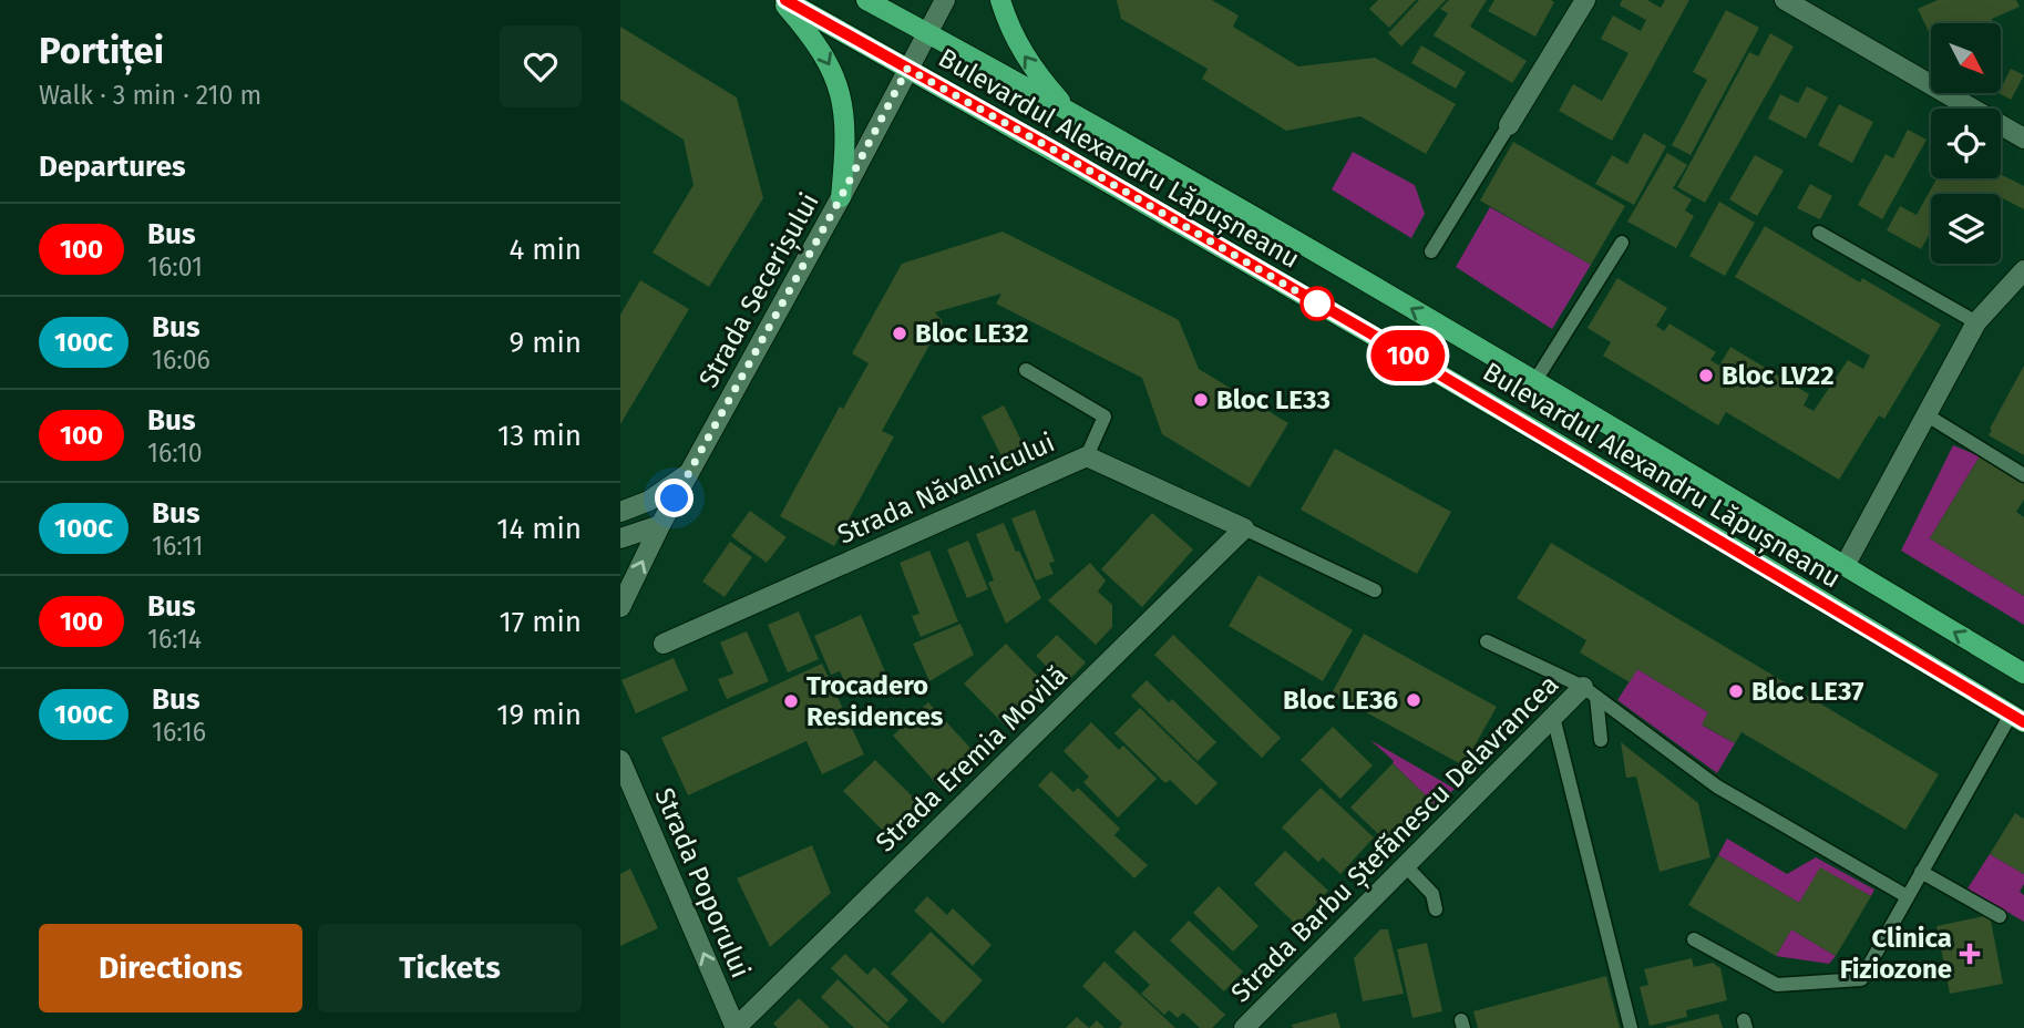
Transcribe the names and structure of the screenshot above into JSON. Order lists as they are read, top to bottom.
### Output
{
  "streets": {
    "main road": ["Bulevardul Alexandru Lăpușneanu"],
    "street": [
      "Strada Secerișului",
      "Strada Năvalnicului",
      "Strada Eremia Movilă",
      "Strada Barbu Ștefănescu Delavrancea",
      "Strada Poporului"
    ]
  },
  "crossings": [
    ["Bulevardul Alexandru Lăpușneanu", "Strada Secerișului"],
    ["Strada Năvalnicului", "Strada Eremia Movilă"],
    ["Strada Eremia Movilă", "Strada Poporului"]
  ],
  "one_way": ["Strada Poporului"],
  "places": {
    "other": [
      "Bloc LE32",
      "Bloc LV22",
      "Bloc LE33",
      "Bloc LE37",
      "Bloc LE36",
      "Trocadero Residences"
    ],
    "health": ["Clinica Fiziozone"]
  },
  "lines": ["bus line 100"],
  "north": "bottom right",
  "page": {
    "heading": [
      ["Portiței", "Walk · 3 min · 210 m"],
      "Departures"
    ],
    "on_map": "100",
    "list": [
      {
        "mark": "100",
        "name": "Bus",
        "note": "16:01",
        "value": "4 min"
      },
      {
        "mark": "100C",
        "name": "Bus",
        "note": "16:06",
        "value": "9 min"
      },
      {
        "mark": "100",
        "name": "Bus",
        "note": "16:10",
        "value": "13 min"
      },
      {
        "mark": "100C",
        "name": "Bus",
        "note": "16:11",
        "value": "14 min"
      },
      {
        "mark": "100",
        "name": "Bus",
        "note": "16:14",
        "value": "17 min"
      },
      {
        "mark": "100C",
        "name": "Bus",
        "note": "16:16",
        "value": "19 min"
      }
    ],
    "buttons": ["Directions", "Tickets"]
  }
}
